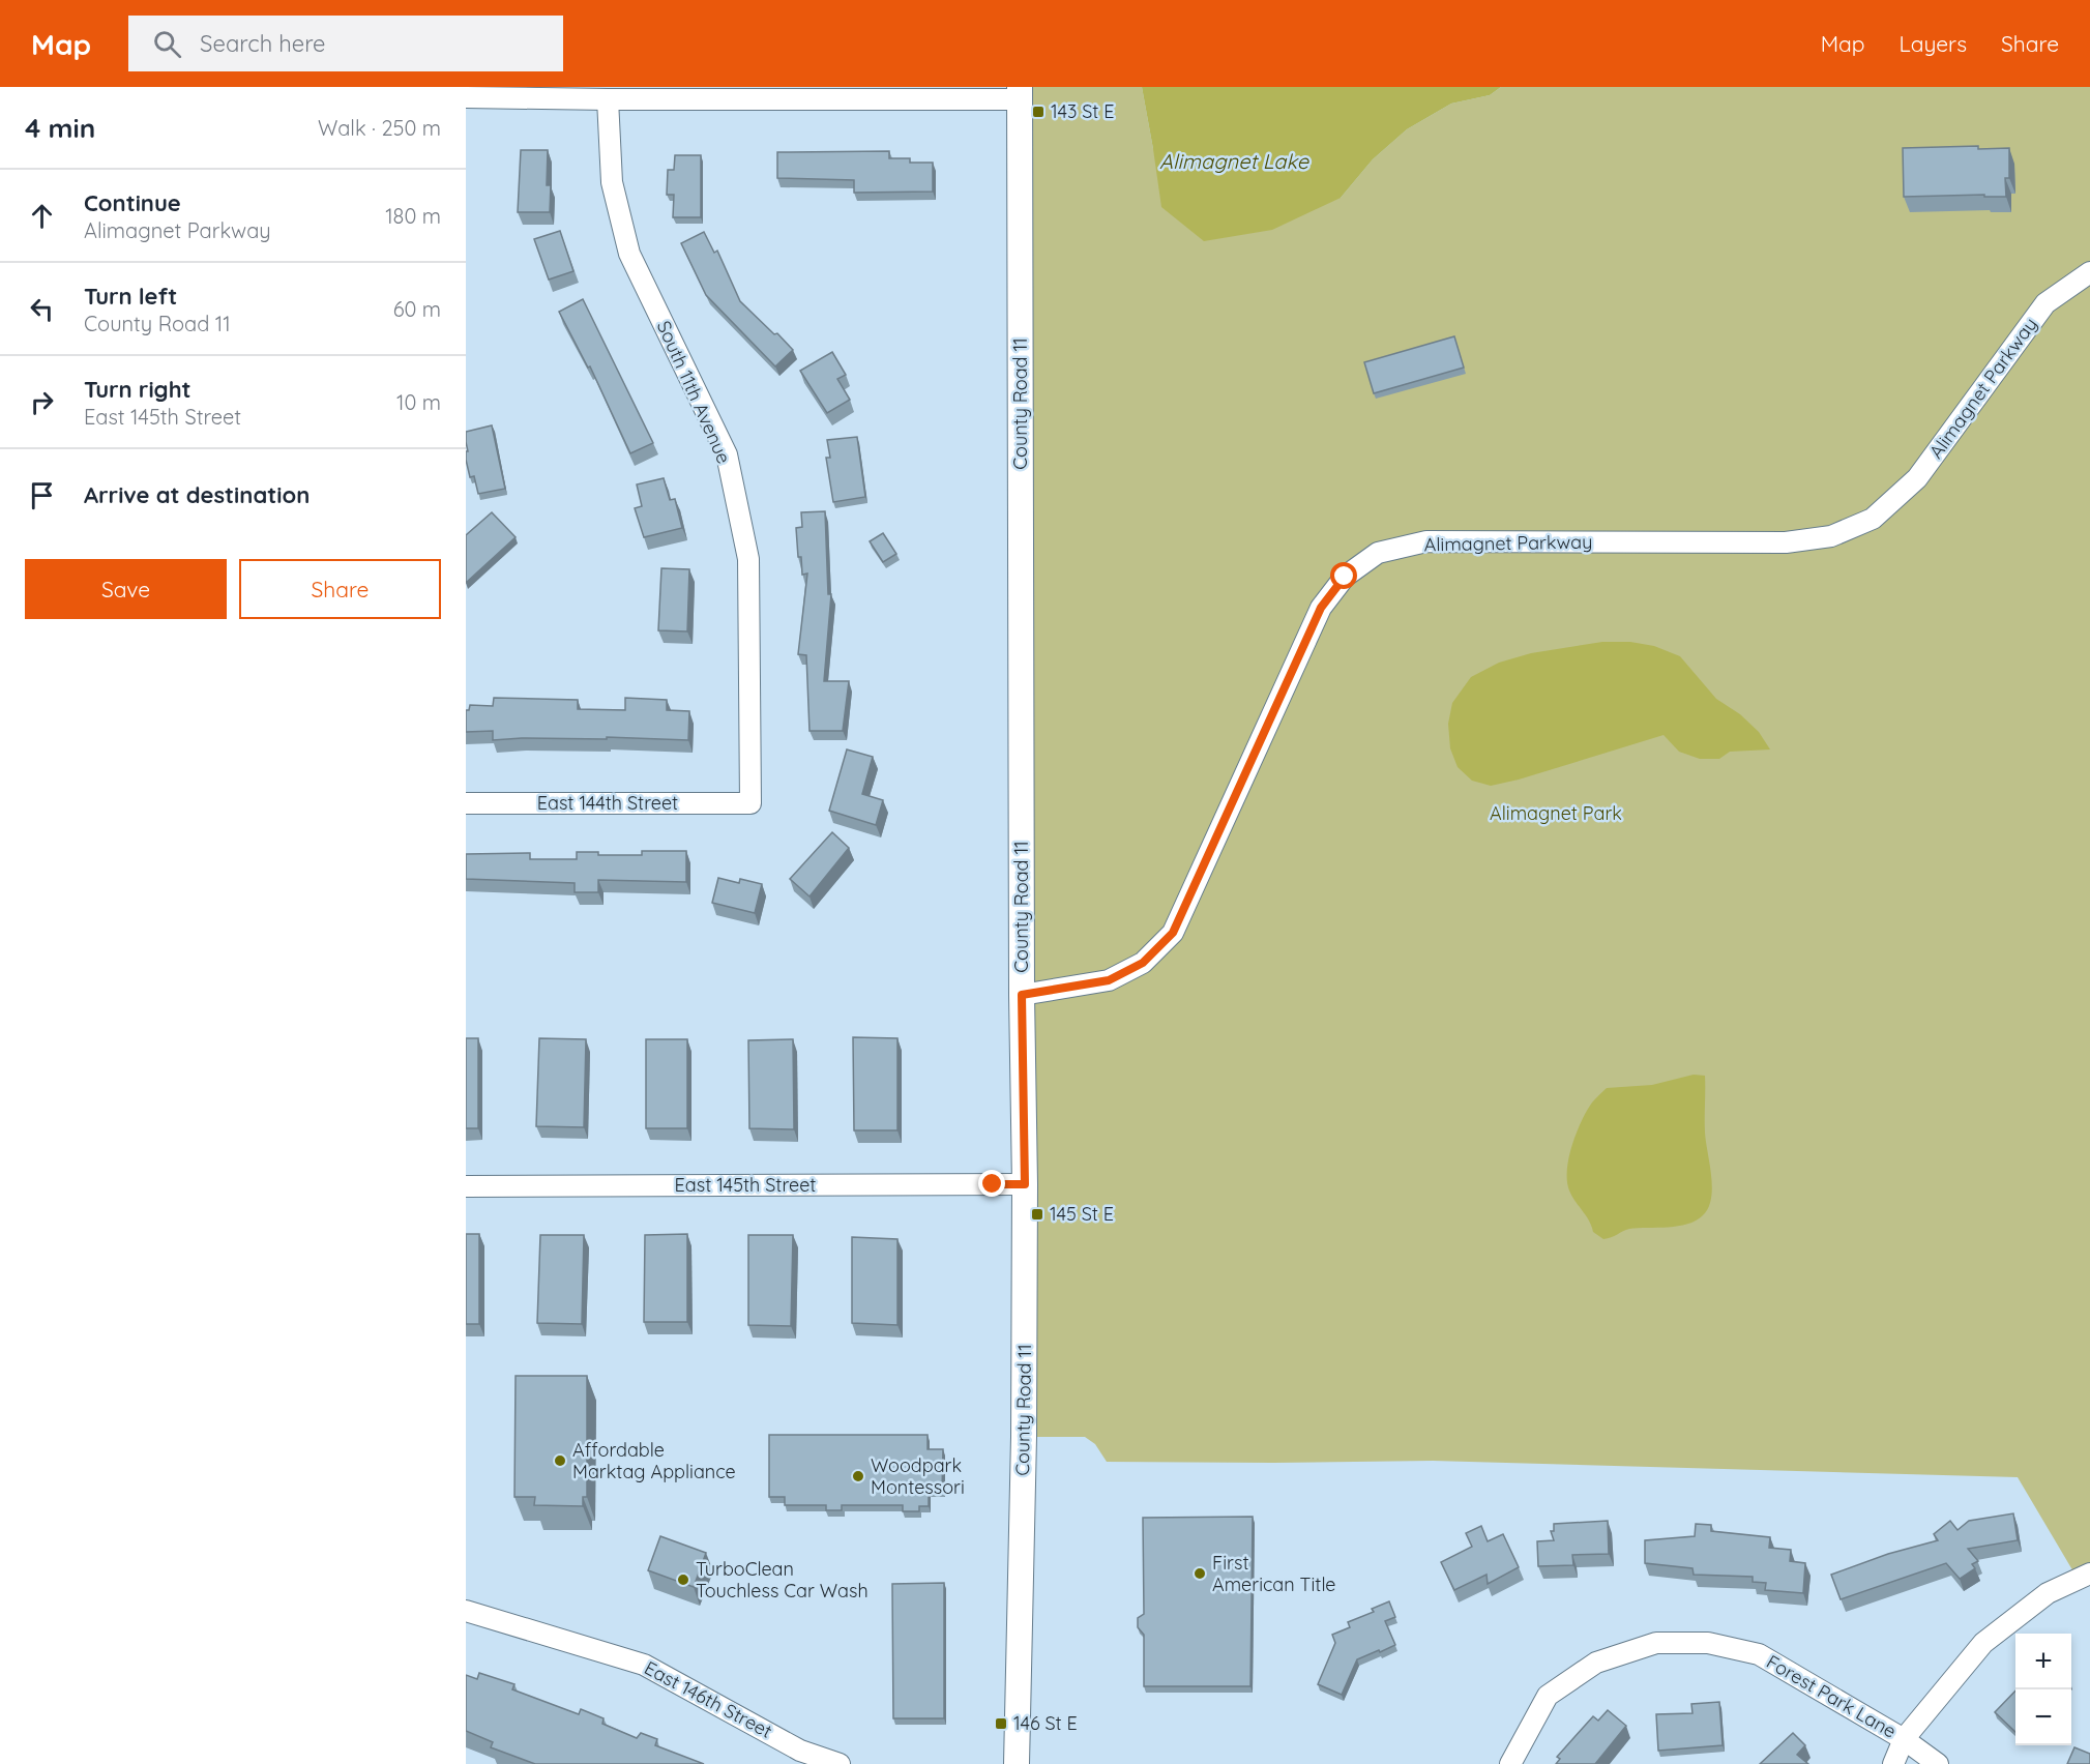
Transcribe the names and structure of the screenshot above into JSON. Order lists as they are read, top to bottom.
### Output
{
  "streets": {
    "street": [
      "Alimagnet Parkway",
      "South 11th Avenue",
      "County Road 11",
      "East 144th Street",
      "East 145th Street",
      "Forest Park Lane",
      "East 146th Street"
    ]
  },
  "crossings": [
    ["Alimagnet Parkway", "County Road 11"],
    ["South 11th Avenue", "East 144th Street"],
    ["County Road 11", "East 145th Street"]
  ],
  "water": ["Alimagnet Lake"],
  "parks": ["Alimagnet Park"],
  "places": {
    "transit": ["143 St E", "145 St E", "146 St E"],
    "other": [
      "Affordable Marktag Appliance",
      "Woodpark Montessori",
      "First American Title",
      "TurboClean Touchless Car Wash"
    ]
  },
  "page": {
    "header": "Map",
    "search": "Search here",
    "nav": ["Map", "Layers", "Share"],
    "heading": ["4 min", "Walk · 250 m"],
    "list": [
      ["Continue", "Alimagnet Parkway", "180 m"],
      ["Turn left", "County Road 11", "60 m"],
      ["Turn right", "East 145th Street", "10 m"],
      "Arrive at destination"
    ],
    "buttons": ["Save", "Share"],
    "map_buttons": ["+", "−"]
  }
}
